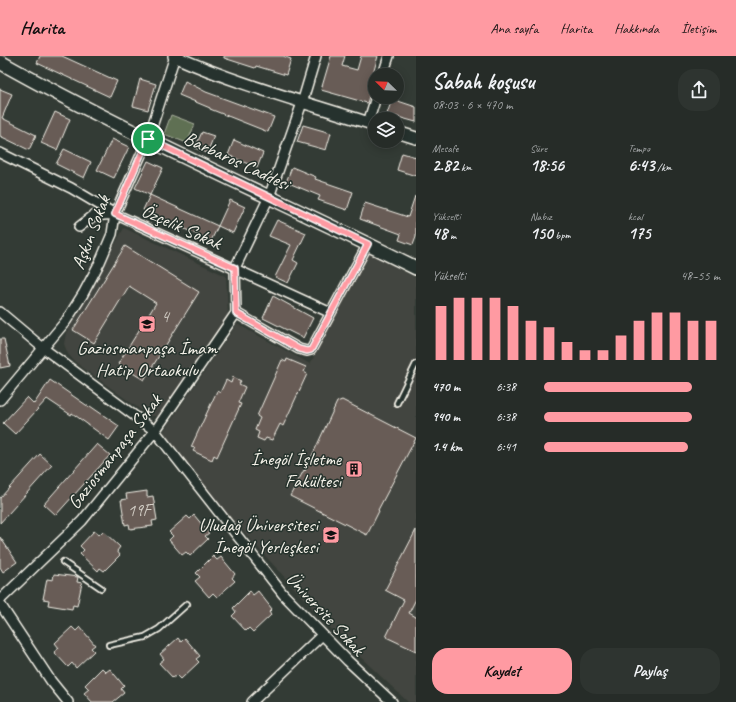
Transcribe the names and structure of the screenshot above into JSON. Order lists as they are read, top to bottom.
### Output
{
  "streets": {
    "main road": ["Barbaros Caddesi"],
    "street": [
      "Özçelik Sokak",
      "Aşkın Sokak",
      "Gaziosmanpaşa Sokak",
      "Üniversite Sokak"
    ]
  },
  "crossings": [
    ["Barbaros Caddesi", "Aşkın Sokak"],
    ["Özçelik Sokak", "Aşkın Sokak"],
    ["Aşkın Sokak", "Üniversite Sokak"],
    ["Gaziosmanpaşa Sokak", "Üniversite Sokak"]
  ],
  "places": {
    "school or university": ["Gaziosmanpaşa İmam Hatip Ortaokulu", "Uludağ Üniversitesi İnegöl Yerleşkesi"],
    "building": ["İnegöl İşletme Fakültesi"]
  },
  "house_numbers": ["4", "19F"],
  "north": "top left",
  "page": {
    "header": "Harita",
    "nav": [
      "Ana sayfa",
      "Harita",
      "Hakkında",
      "İletişim"
    ],
    "heading": ["Sabah koşusu", "08:03 · 6 × 470 m"],
    "stats": [
      ["Mesafe", "2.82 km"],
      ["Süre", "18:56"],
      ["Tempo", "6:43 /km"],
      ["Yükselti", "48 m"],
      ["Nabız", "150 bpm"],
      ["kcal", "175"]
    ],
    "chart": ["Yükselti", "48–55 m"],
    "list": [
      {
        "name": "470 m",
        "note": "6:38"
      },
      {
        "name": "940 m",
        "note": "6:38"
      },
      {
        "name": "1.4 km",
        "note": "6:41"
      }
    ],
    "buttons": ["Kaydet", "Paylaş"]
  }
}
